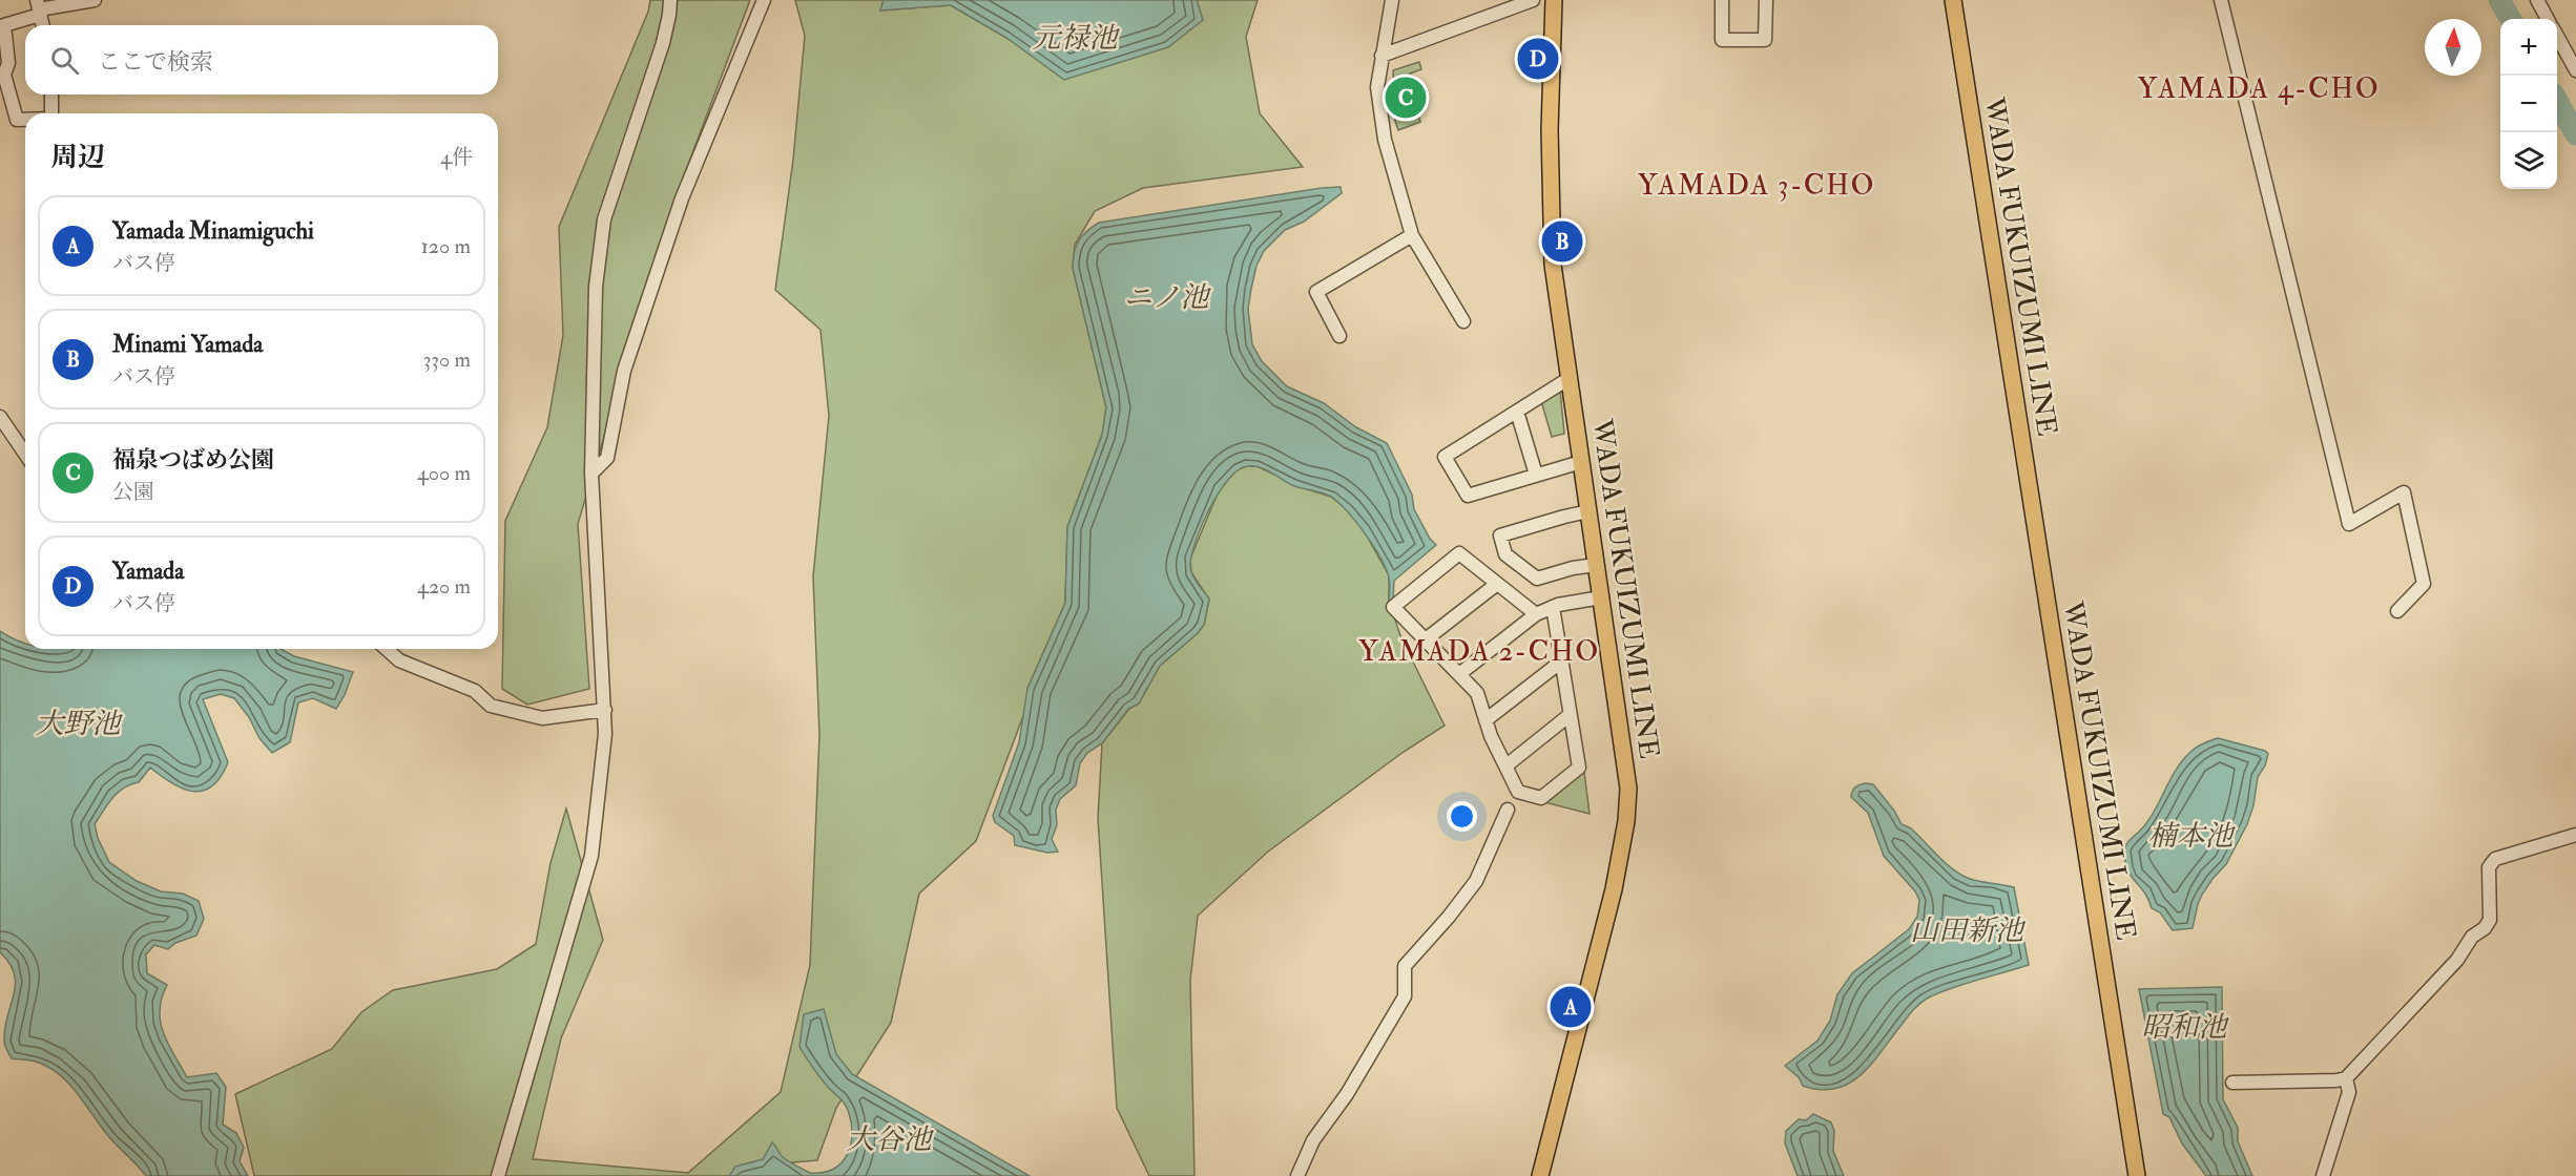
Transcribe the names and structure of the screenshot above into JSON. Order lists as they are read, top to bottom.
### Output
{
  "streets": {
    "main road": ["WADA FUKUIZUMI LINE"]
  },
  "districts": ["YAMADA 4-CHO", "YAMADA 3-CHO", "YAMADA 2-CHO"],
  "water": [
    "元禄池",
    "ニノ池",
    "大野池",
    "楠本池",
    "山田新池",
    "昭和池",
    "大谷池"
  ],
  "north": "top",
  "page": {
    "map_buttons": ["+", "−"],
    "search": "ここで検索",
    "pins": [
      "D",
      "C",
      "B",
      "A"
    ],
    "heading": ["周辺", "4件"],
    "list": [
      {
        "mark": "A",
        "name": "Yamada Minamiguchi",
        "note": "バス停",
        "value": "120 m"
      },
      {
        "mark": "B",
        "name": "Minami Yamada",
        "note": "バス停",
        "value": "330 m"
      },
      {
        "mark": "C",
        "name": "福泉つばめ公園",
        "note": "公園",
        "value": "400 m"
      },
      {
        "mark": "D",
        "name": "Yamada",
        "note": "バス停",
        "value": "420 m"
      }
    ]
  }
}
